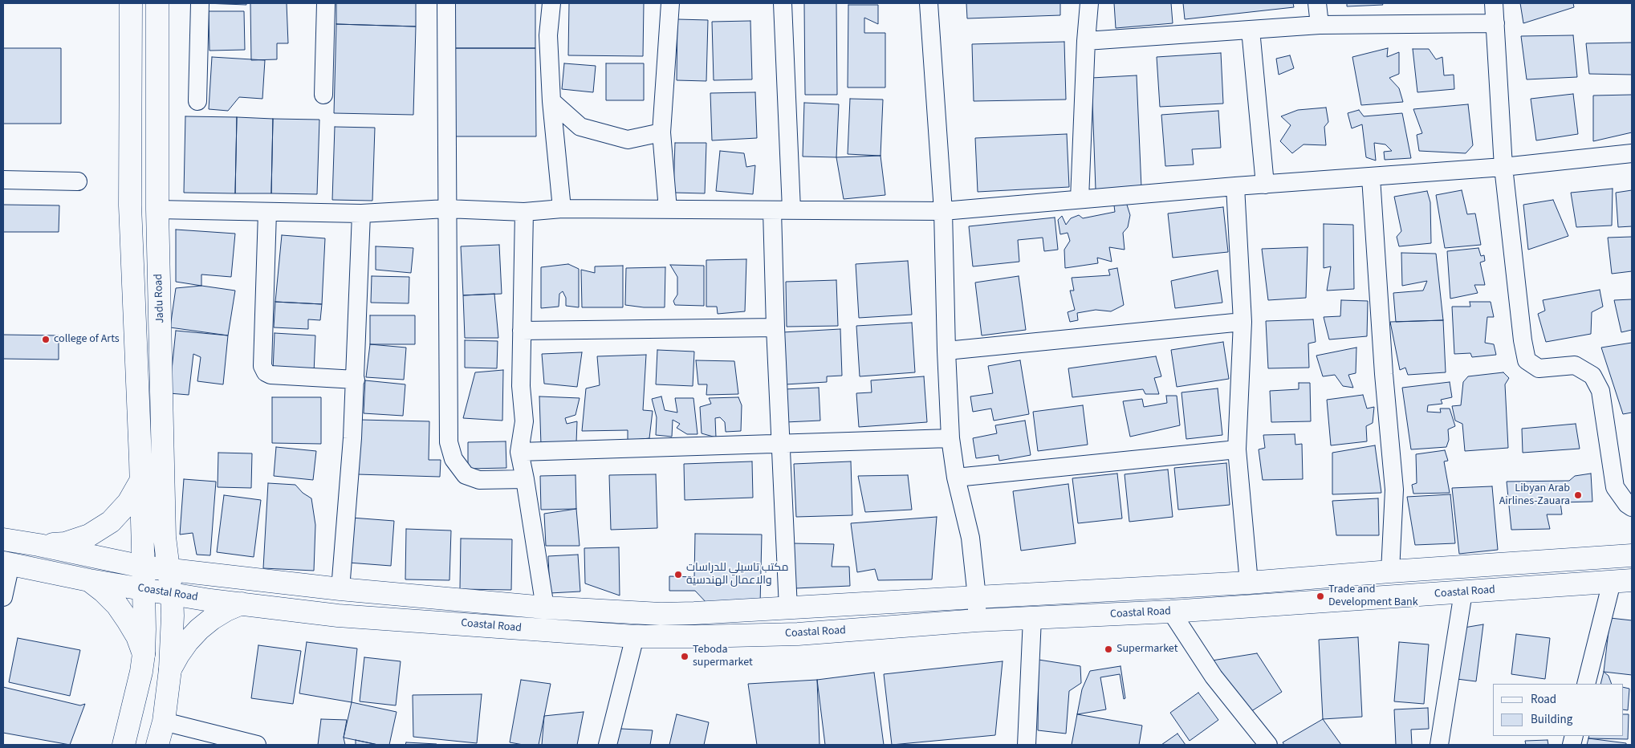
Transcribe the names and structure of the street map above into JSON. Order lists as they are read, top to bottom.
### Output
{
  "streets": {
    "main road": ["Jadu Road", "Coastal Road"]
  },
  "crossings": [
    ["Jadu Road", "Coastal Road"]
  ],
  "places": [
    "college of Arts",
    "Libyan Arab Airlines-Zauara",
    "مكتب تاسيلي للدراسات والاعمال الهندسية",
    "Trade and Development Bank",
    "Supermarket",
    "Teboda supermarket"
  ],
  "legend": ["Road", "Building"]
}
